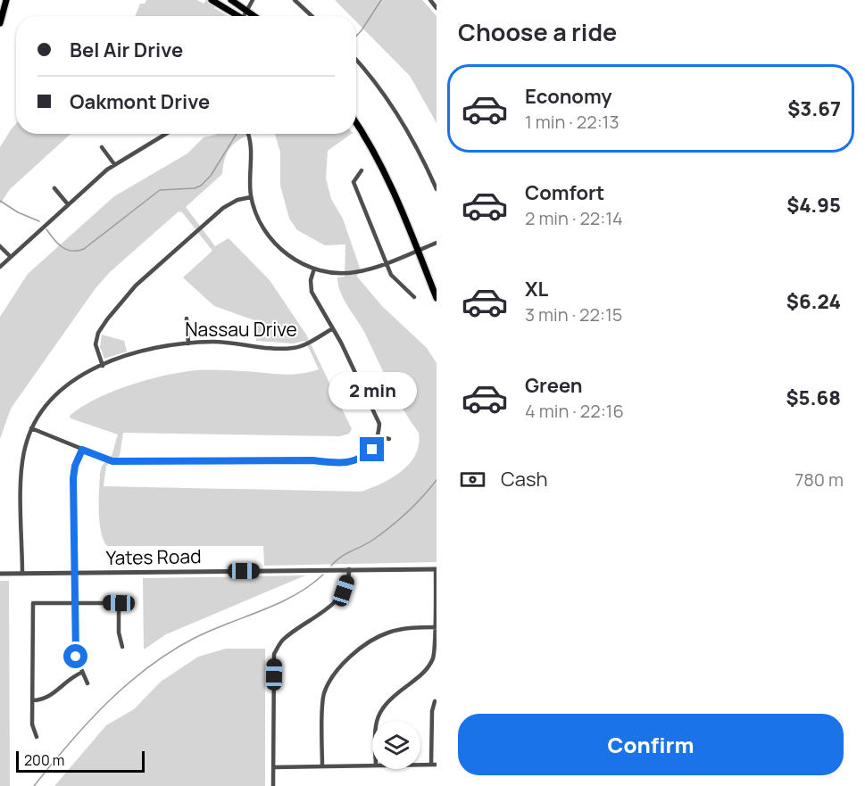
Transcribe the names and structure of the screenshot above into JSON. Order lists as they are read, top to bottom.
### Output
{
  "streets": {
    "street": ["Nassau Drive", "Yates Road"]
  },
  "crossings": [
    ["Nassau Drive", "Yates Road"]
  ],
  "scale_bar": "200 m",
  "page": {
    "heading": "Choose a ride",
    "banner": ["Bel Air Drive", "Oakmont Drive"],
    "list": [
      {
        "name": "Economy",
        "note": "1 min · 22:13",
        "value": "$3.67"
      },
      {
        "name": "Comfort",
        "note": "2 min · 22:14",
        "value": "$4.95"
      },
      {
        "name": "XL",
        "note": "3 min · 22:15",
        "value": "$6.24"
      },
      {
        "name": "Green",
        "note": "4 min · 22:16",
        "value": "$5.68"
      }
    ],
    "bubble": "2 min",
    "pay": ["Cash", "780 m"],
    "buttons": "Confirm",
    "scale": "200 m"
  }
}
